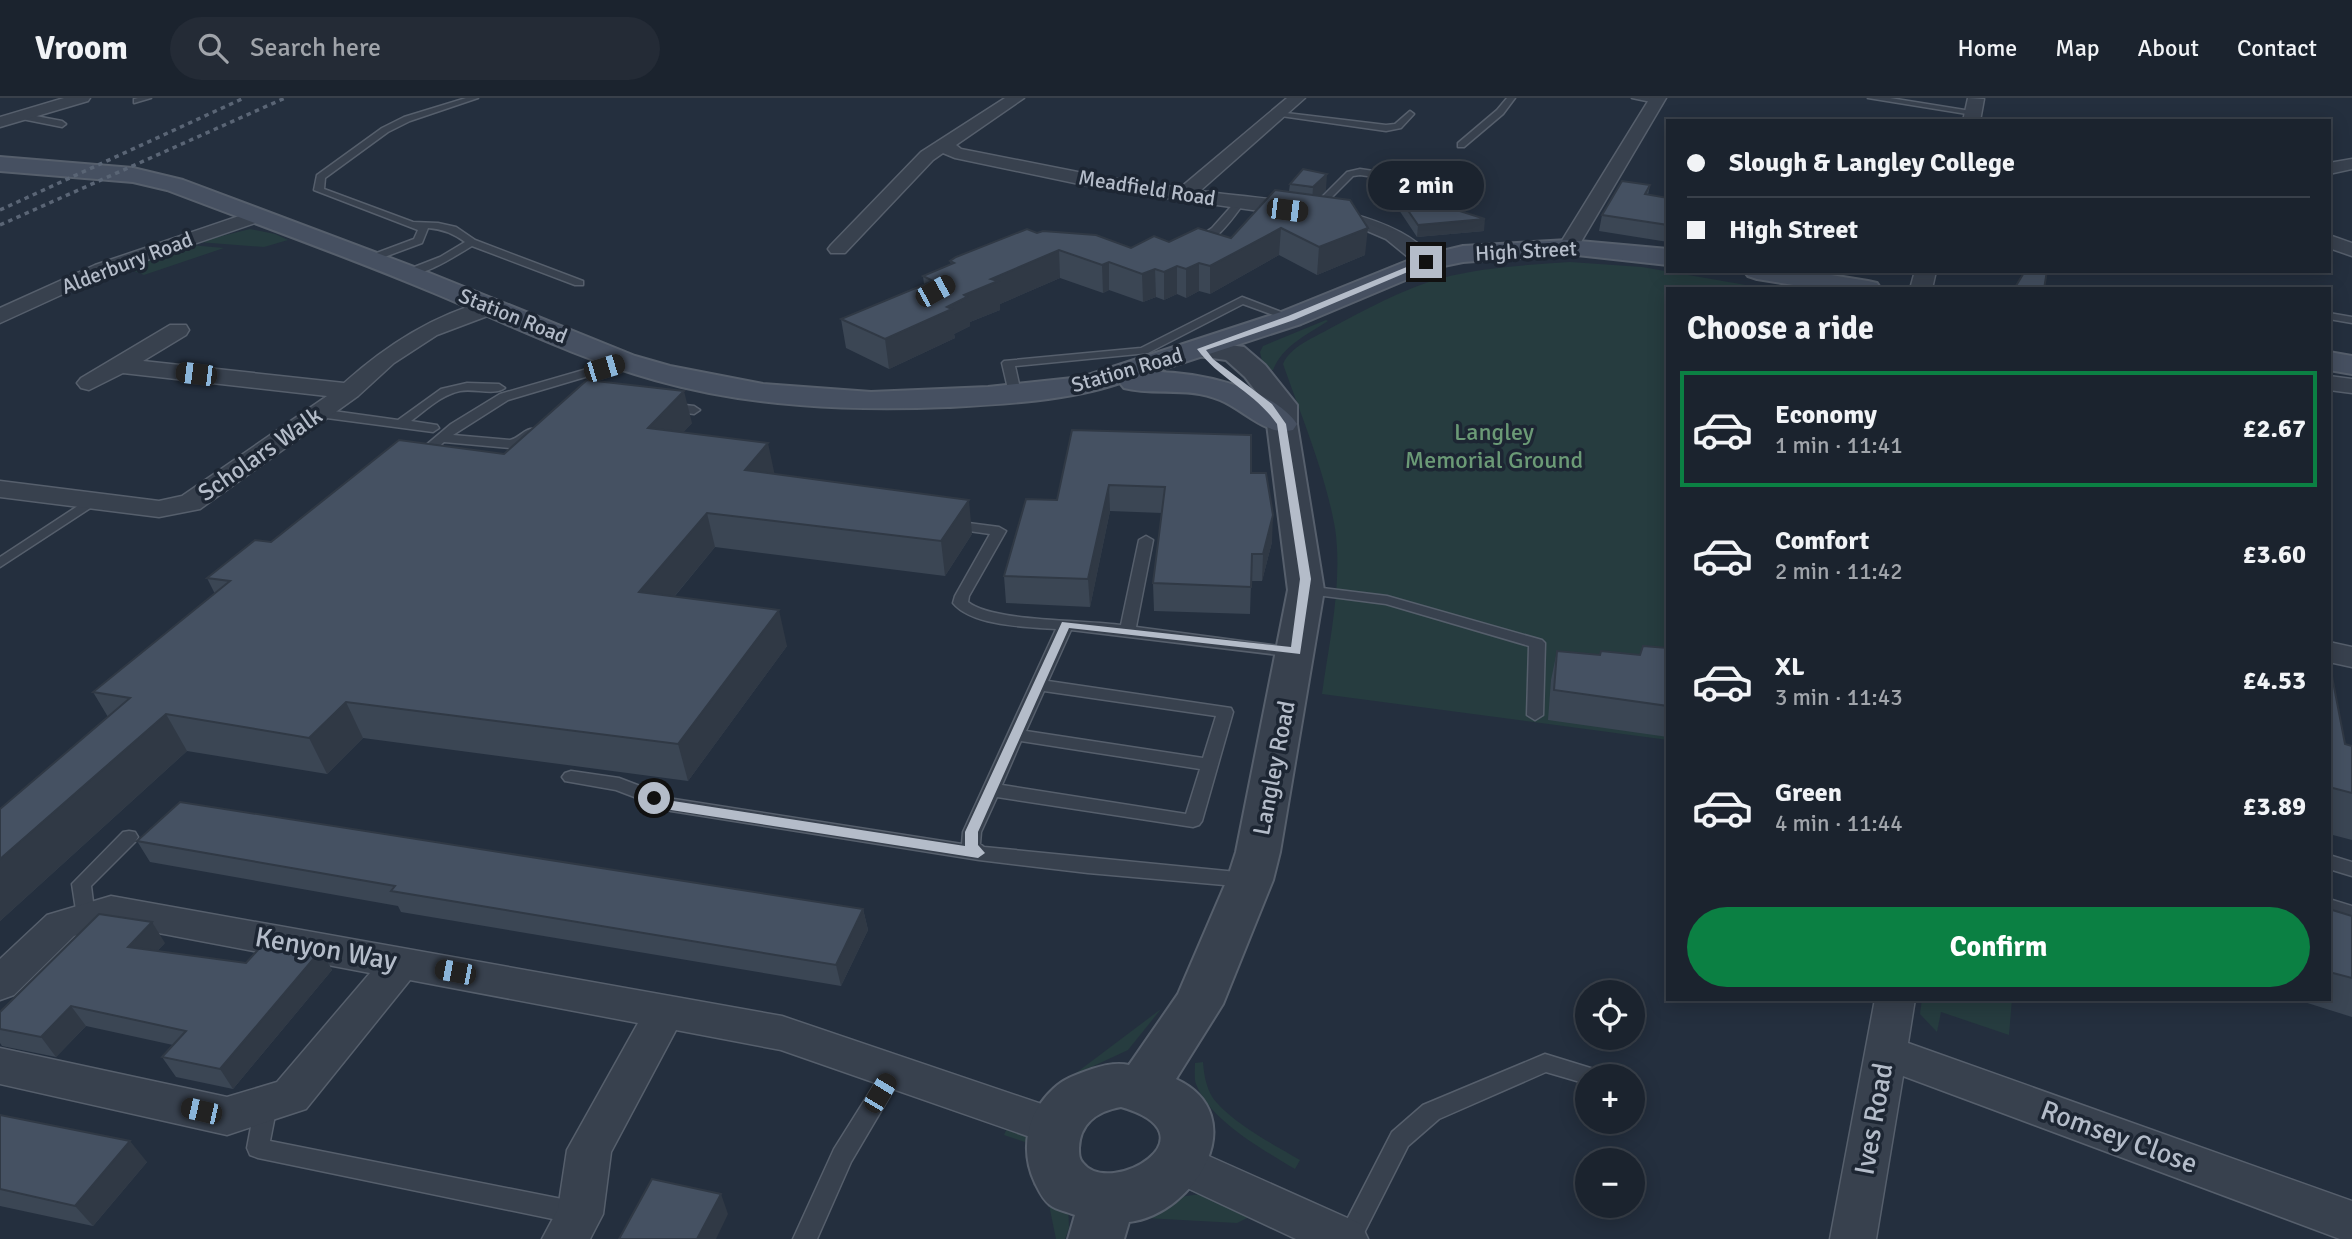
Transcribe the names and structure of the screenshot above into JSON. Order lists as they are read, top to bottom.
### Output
{
  "streets": {
    "main road": ["High Street", "Station Road"],
    "street": [
      "Meadfield Road",
      "Alderbury Road",
      "Scholars Walk",
      "Langley Road",
      "Kenyon Way",
      "Ives Road",
      "Romsey Close"
    ]
  },
  "crossings": [
    ["Meadfield Road", "High Street"],
    ["High Street", "Station Road"],
    ["Alderbury Road", "Station Road"],
    ["Station Road", "Scholars Walk"],
    ["Langley Road", "Kenyon Way"],
    ["Ives Road", "Romsey Close"]
  ],
  "parks": ["Langley Memorial Ground"],
  "page": {
    "header": "Vroom",
    "search": "Search here",
    "nav": [
      "Home",
      "Map",
      "About",
      "Contact"
    ],
    "banner": ["Slough & Langley College", "High Street"],
    "bubble": "2 min",
    "heading": "Choose a ride",
    "list": [
      {
        "name": "Economy",
        "note": "1 min · 11:41",
        "value": "£2.67"
      },
      {
        "name": "Comfort",
        "note": "2 min · 11:42",
        "value": "£3.60"
      },
      {
        "name": "XL",
        "note": "3 min · 11:43",
        "value": "£4.53"
      },
      {
        "name": "Green",
        "note": "4 min · 11:44",
        "value": "£3.89"
      }
    ],
    "buttons": "Confirm",
    "map_buttons": ["+", "−"]
  }
}
